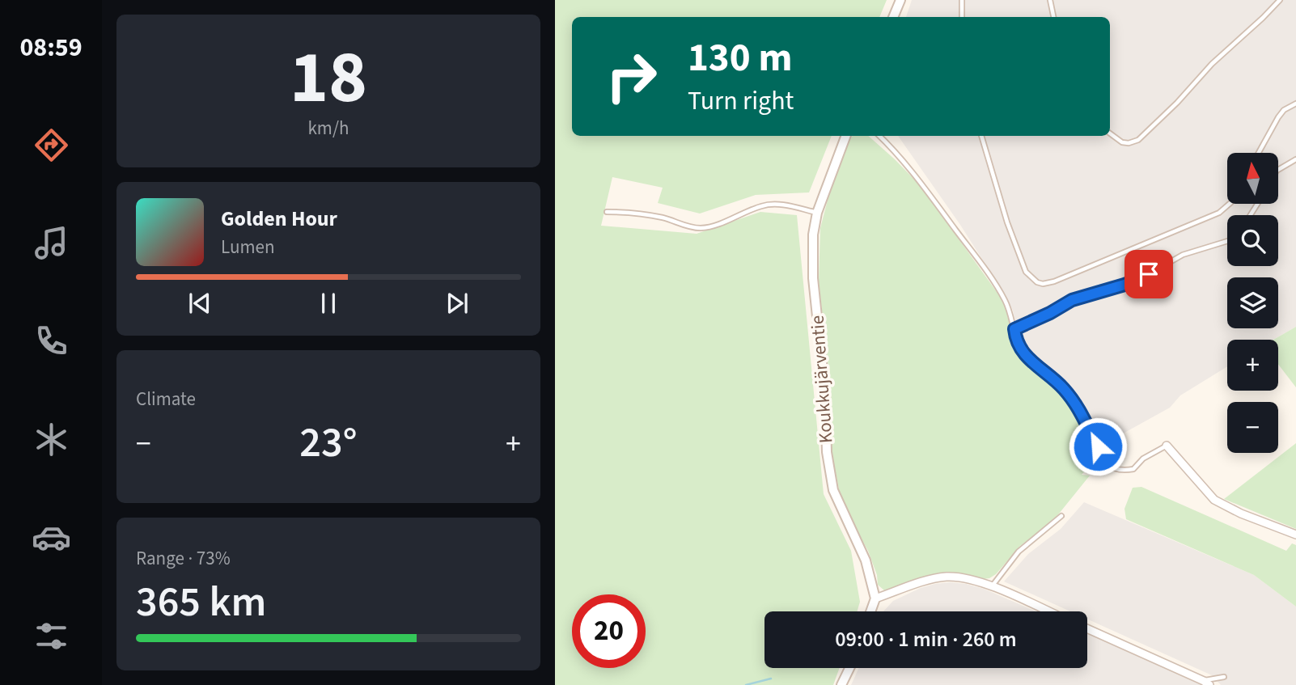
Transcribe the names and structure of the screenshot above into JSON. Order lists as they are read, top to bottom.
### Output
{
  "streets": {
    "street": ["Koukkujärventie"]
  },
  "north": "top",
  "page": {
    "tabs": "08:59",
    "tile": [
      ["18", "km/h"],
      "Climate",
      ["Range · 73%", "365 km"]
    ],
    "turn": ["130 m", "Turn right"],
    "map_buttons": ["+", "−"],
    "song": ["Golden Hour", "Lumen"],
    "heat": ["−", "23°", "+"],
    "limit": "20",
    "trip": "09:00 · 1 min · 260 m"
  }
}
